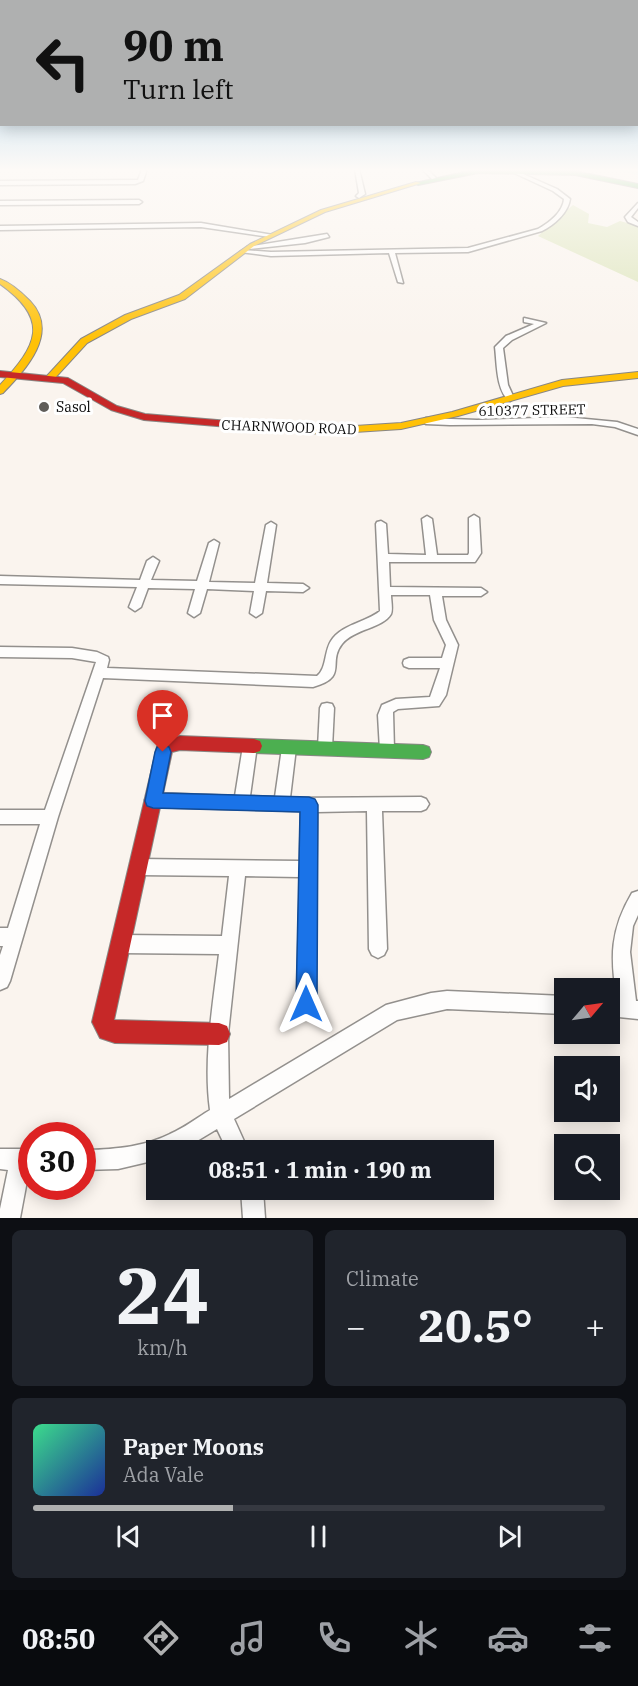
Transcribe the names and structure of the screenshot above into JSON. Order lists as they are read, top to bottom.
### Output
{
  "streets": {
    "street": ["610377 STREET", "CHARNWOOD ROAD"]
  },
  "crossings": [
    ["610377 STREET", "CHARNWOOD ROAD"]
  ],
  "places": ["Sasol"],
  "north": "top right",
  "page": {
    "turn": ["90 m", "Turn left"],
    "limit": "30",
    "trip": "08:51 · 1 min · 190 m",
    "tile": [
      ["24", "km/h"],
      "Climate"
    ],
    "heat": ["−", "20.5°", "+"],
    "song": ["Paper Moons", "Ada Vale"],
    "tabs": "08:50"
  }
}
